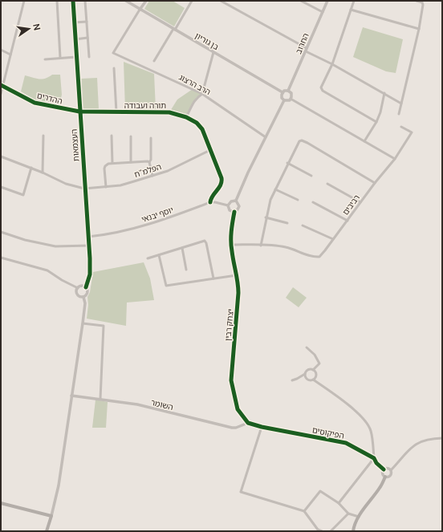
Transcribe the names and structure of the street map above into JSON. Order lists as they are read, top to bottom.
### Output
{
  "streets": {
    "street": [
      "בן גוריון",
      "החרוב",
      "הרב הרצוג",
      "ההדרים",
      "תורה ועבודה",
      "העצמאות",
      "הפלמ\"ח",
      "רביבים",
      "יוסף יבנאי",
      "יצחק רבין",
      "השומר",
      "הפיקוסים"
    ]
  },
  "crossings": [
    ["בן גוריון", "החרוב"],
    ["בן גוריון", "הרב הרצוג"],
    ["ההדרים", "תורה ועבודה"],
    ["ההדרים", "העצמאות"],
    ["תורה ועבודה", "העצמאות"],
    ["תורה ועבודה", "הפלמ\"ח"],
    ["תורה ועבודה", "יוסף יבנאי"],
    ["העצמאות", "הפלמ\"ח"],
    ["העצמאות", "יוסף יבנאי"],
    ["יצחק רבין", "השומר"]
  ],
  "north": "right"
}
